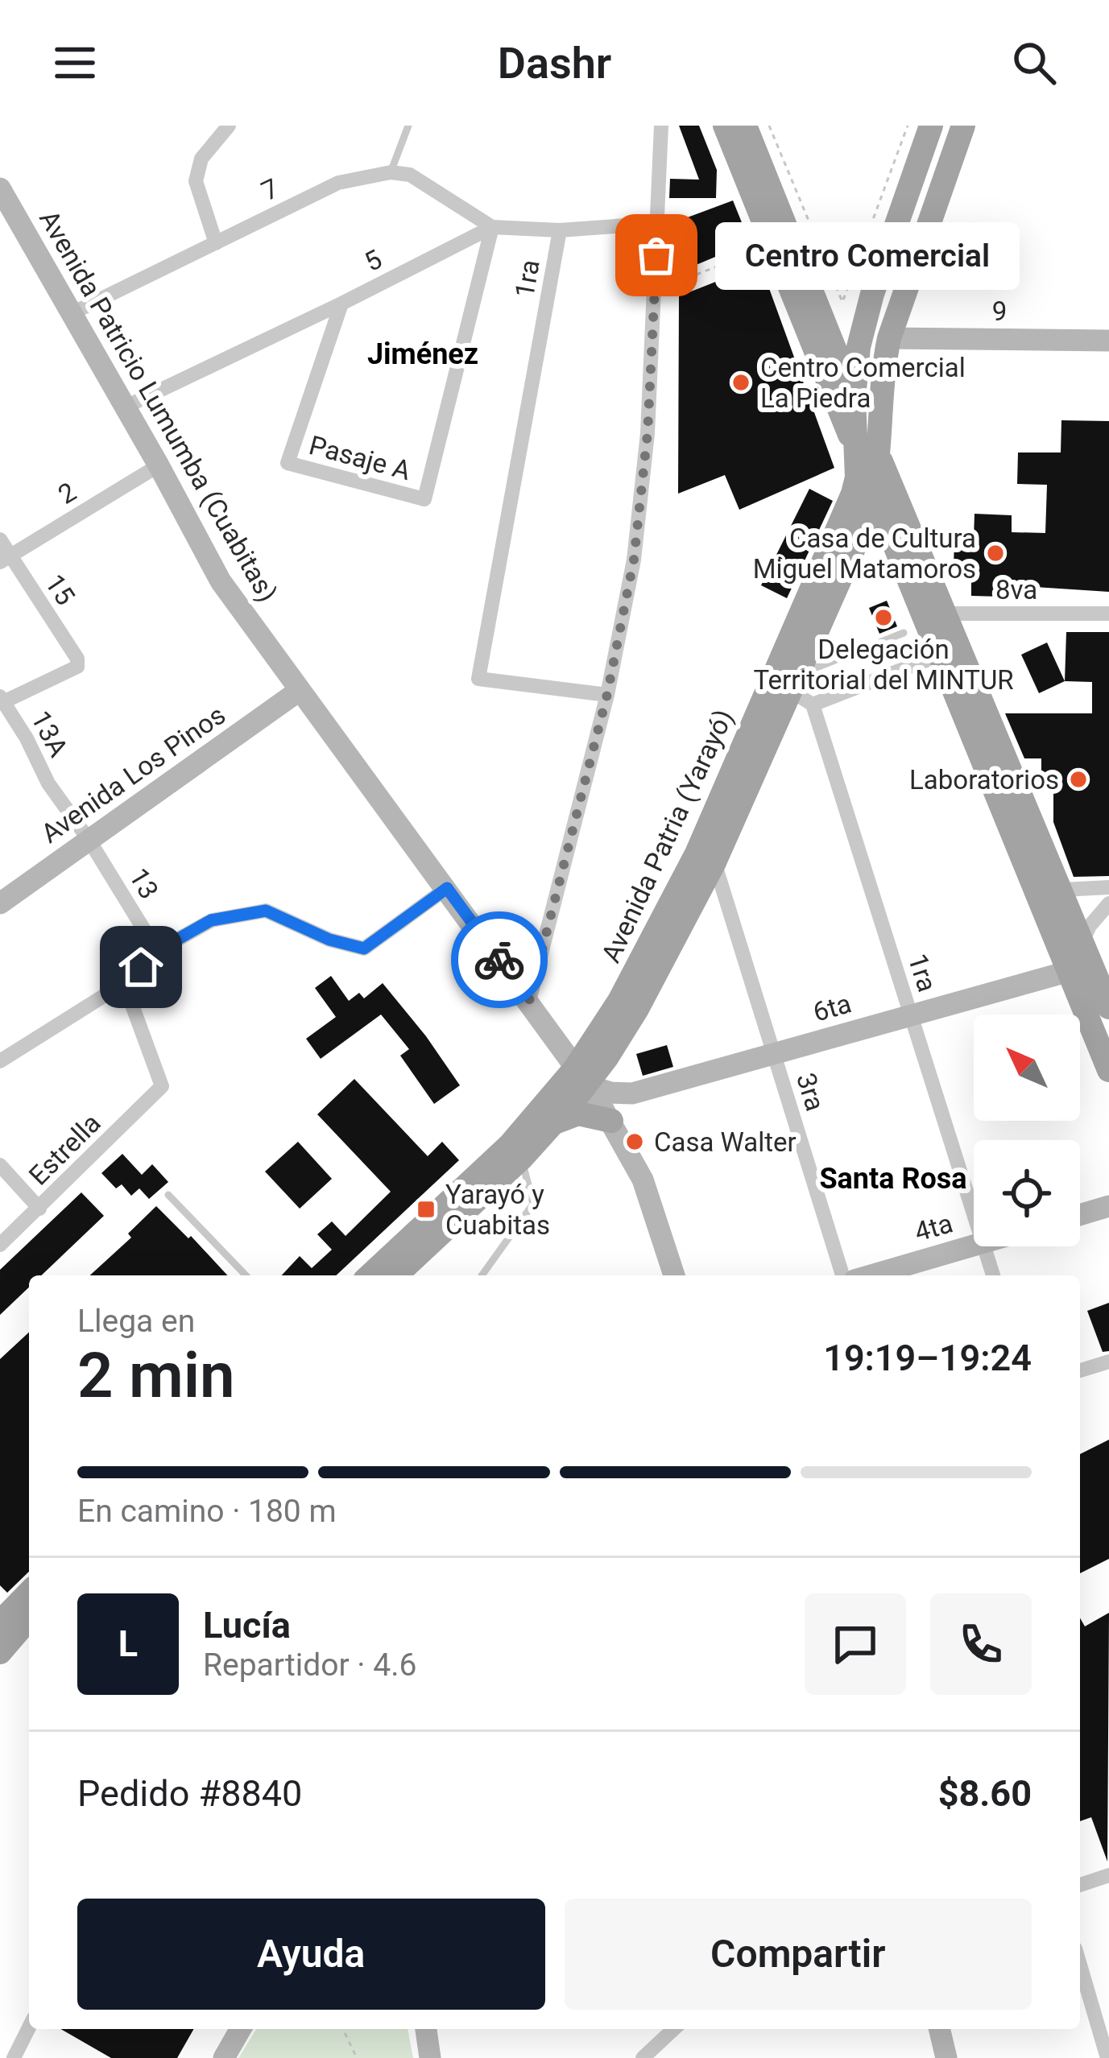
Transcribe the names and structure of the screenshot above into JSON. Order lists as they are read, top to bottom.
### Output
{
  "streets": {
    "main road": ["Avenida Patria (Yarayó)"],
    "street": [
      "7",
      "5",
      "1ra",
      "9",
      "Avenida Patricio Lumumba (Cuabitas)",
      "Pasaje A",
      "2",
      "15",
      "8va",
      "13A",
      "Avenida Los Pinos",
      "13",
      "6ta",
      "3ra",
      "Estrella",
      "4ta"
    ]
  },
  "crossings": [
    ["7", "Avenida Patricio Lumumba (Cuabitas)"],
    ["5", "1ra"],
    ["5", "Avenida Patricio Lumumba (Cuabitas)"],
    ["5", "Pasaje A"],
    ["1ra", "6ta"],
    ["Avenida Patricio Lumumba (Cuabitas)", "2"],
    ["Avenida Patricio Lumumba (Cuabitas)", "Avenida Los Pinos"],
    ["Avenida Patricio Lumumba (Cuabitas)", "Avenida Patria (Yarayó)"],
    ["Avenida Patricio Lumumba (Cuabitas)", "6ta"],
    ["2", "15"],
    ["15", "13A"],
    ["13A", "Avenida Los Pinos"],
    ["13A", "13"],
    ["Avenida Los Pinos", "13"],
    ["Avenida Patria (Yarayó)", "6ta"],
    ["Avenida Patria (Yarayó)", "3ra"],
    ["6ta", "3ra"]
  ],
  "districts": ["Jiménez", "Santa Rosa"],
  "places": {
    "other": [
      "Centro Comercial",
      "Centro Comercial La Piedra",
      "Casa de Cultura Miguel Matamoros",
      "Delegación Territorial del MINTUR",
      "Laboratorios",
      "Casa Walter"
    ],
    "transit": ["Yarayó y Cuabitas"]
  },
  "north": "top left",
  "page": {
    "header": "Dashr",
    "bubble": "Centro Comercial",
    "heading": ["2 min", "Llega en", "19:19–19:24"],
    "panel": [
      "Lucía",
      "Repartidor · 4.6",
      "Pedido #8840",
      "$8.60"
    ],
    "bar": "En camino · 180 m",
    "round": "L",
    "buttons": ["Ayuda", "Compartir"]
  }
}
